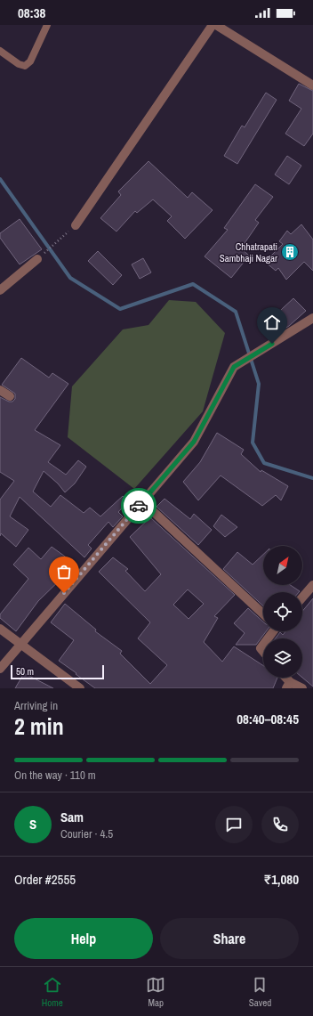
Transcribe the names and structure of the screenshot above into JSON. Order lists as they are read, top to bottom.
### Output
{
  "places": {
    "building": ["Chhatrapati Sambhaji Nagar"]
  },
  "scale_bar": "50 m",
  "north": "top right",
  "page": {
    "status": "08:38",
    "scale": "50 m",
    "heading": ["2 min", "Arriving in", "08:40–08:45"],
    "panel": [
      "Sam",
      "Courier · 4.5",
      "Order #2555",
      "₹1,080"
    ],
    "bar": "On the way · 110 m",
    "round": "S",
    "buttons": ["Help", "Share"],
    "tabs": ["Home", "Map", "Saved"]
  }
}
